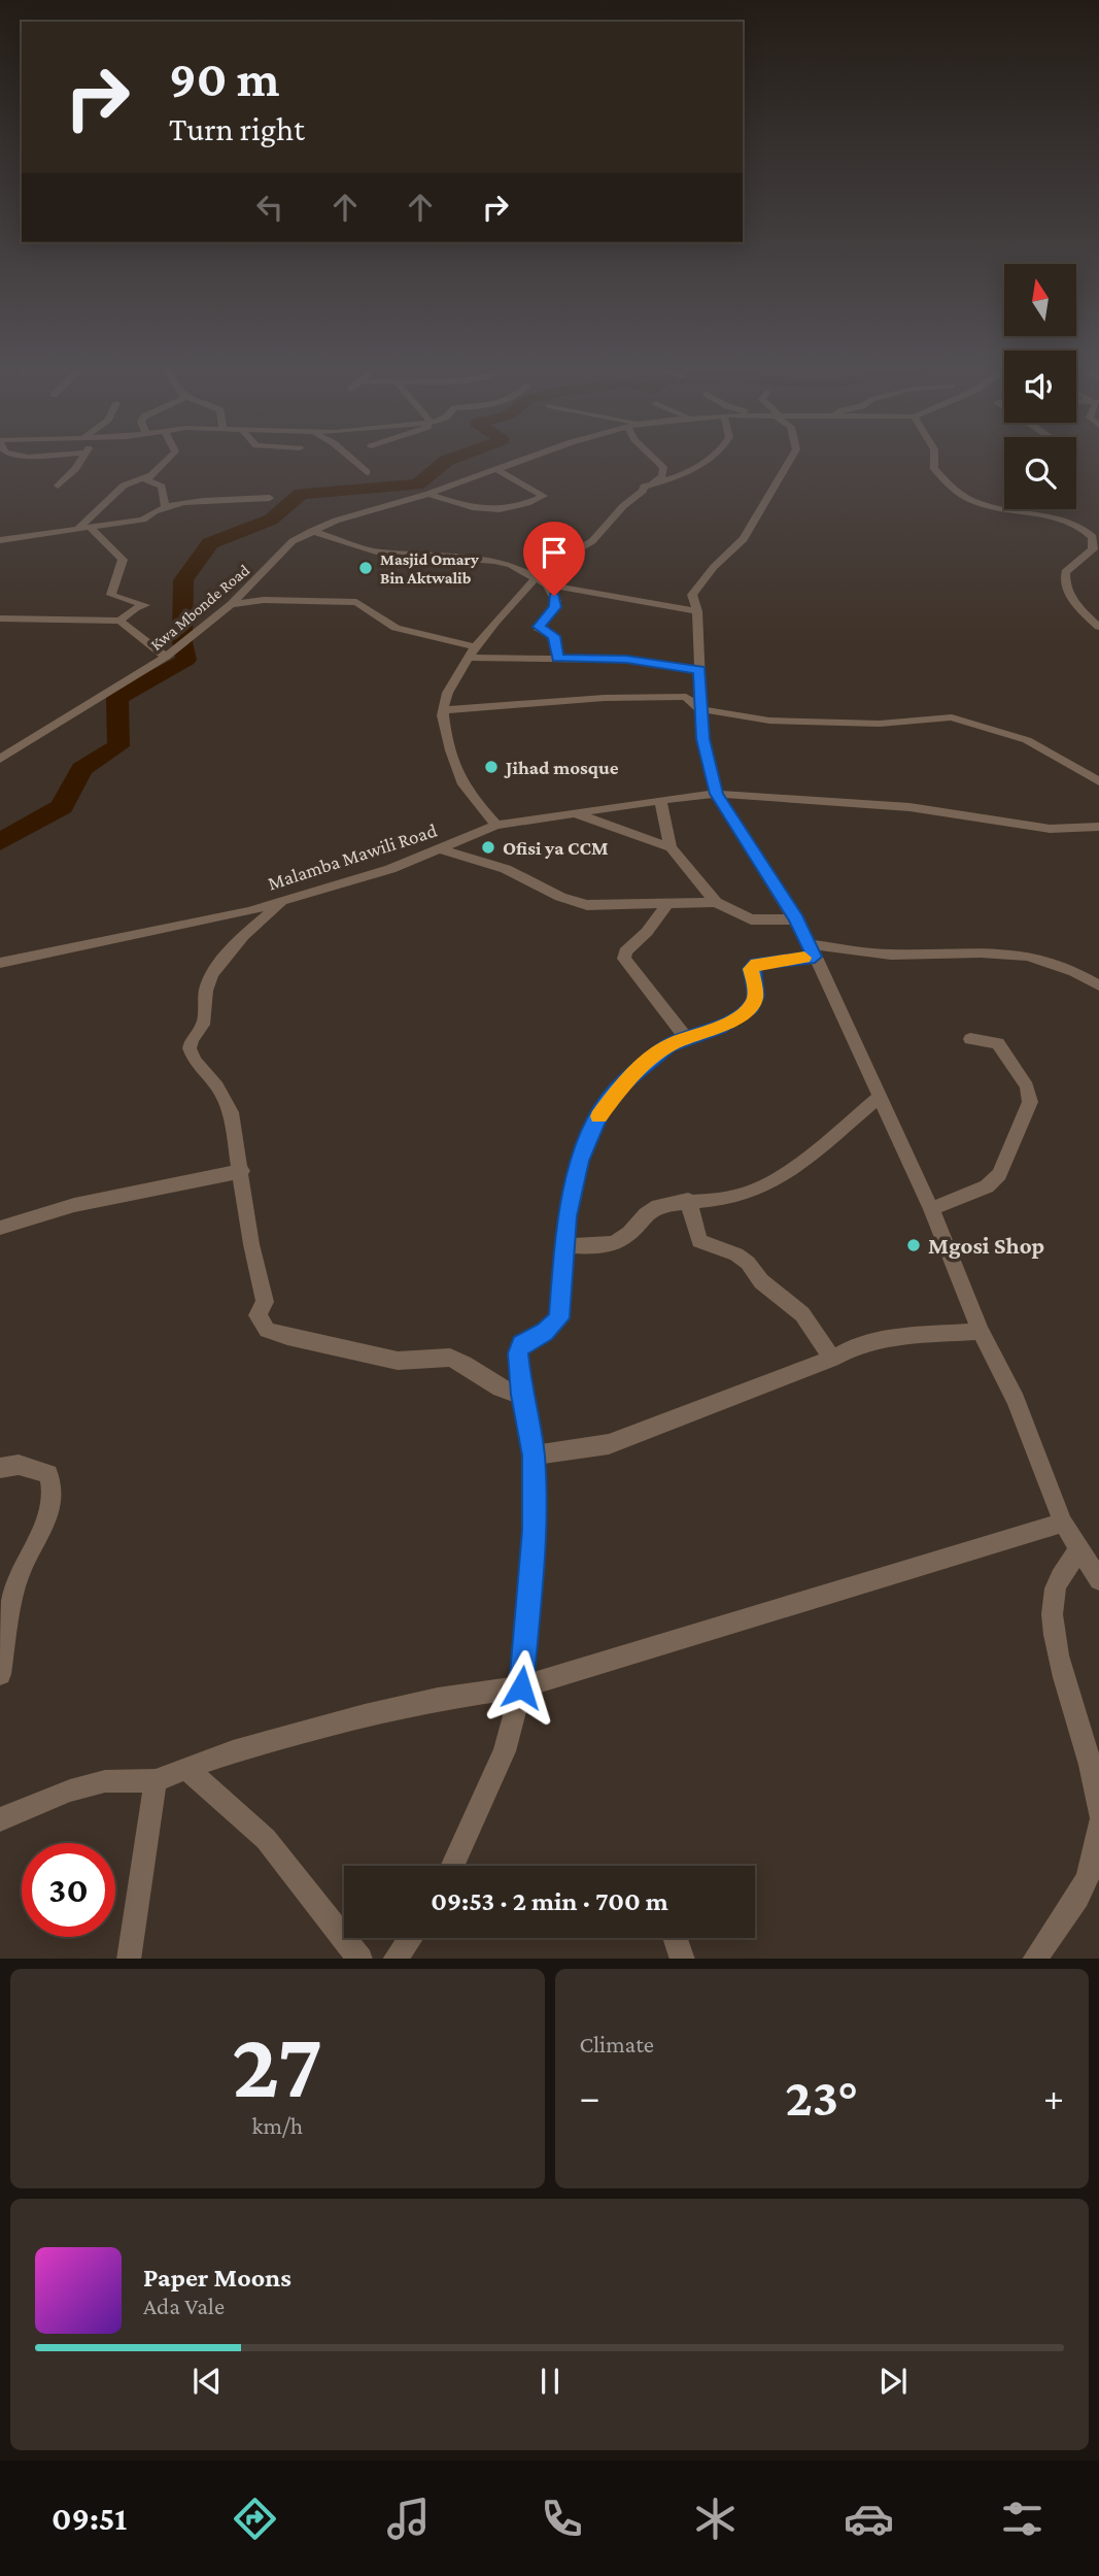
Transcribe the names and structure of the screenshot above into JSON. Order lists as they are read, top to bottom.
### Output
{
  "streets": {
    "street": ["Kwa Mbonde Road", "Malamba Mawili Road"]
  },
  "places": [
    "Masjid Omary Bin Aktwalib",
    "Jihad mosque",
    "Ofisi ya CCM",
    "Mgosi Shop"
  ],
  "north": "top",
  "page": {
    "turn": ["90 m", "Turn right"],
    "limit": "30",
    "trip": "09:53 · 2 min · 700 m",
    "tile": [
      ["27", "km/h"],
      "Climate"
    ],
    "heat": ["−", "23°", "+"],
    "song": ["Paper Moons", "Ada Vale"],
    "tabs": "09:51"
  }
}
